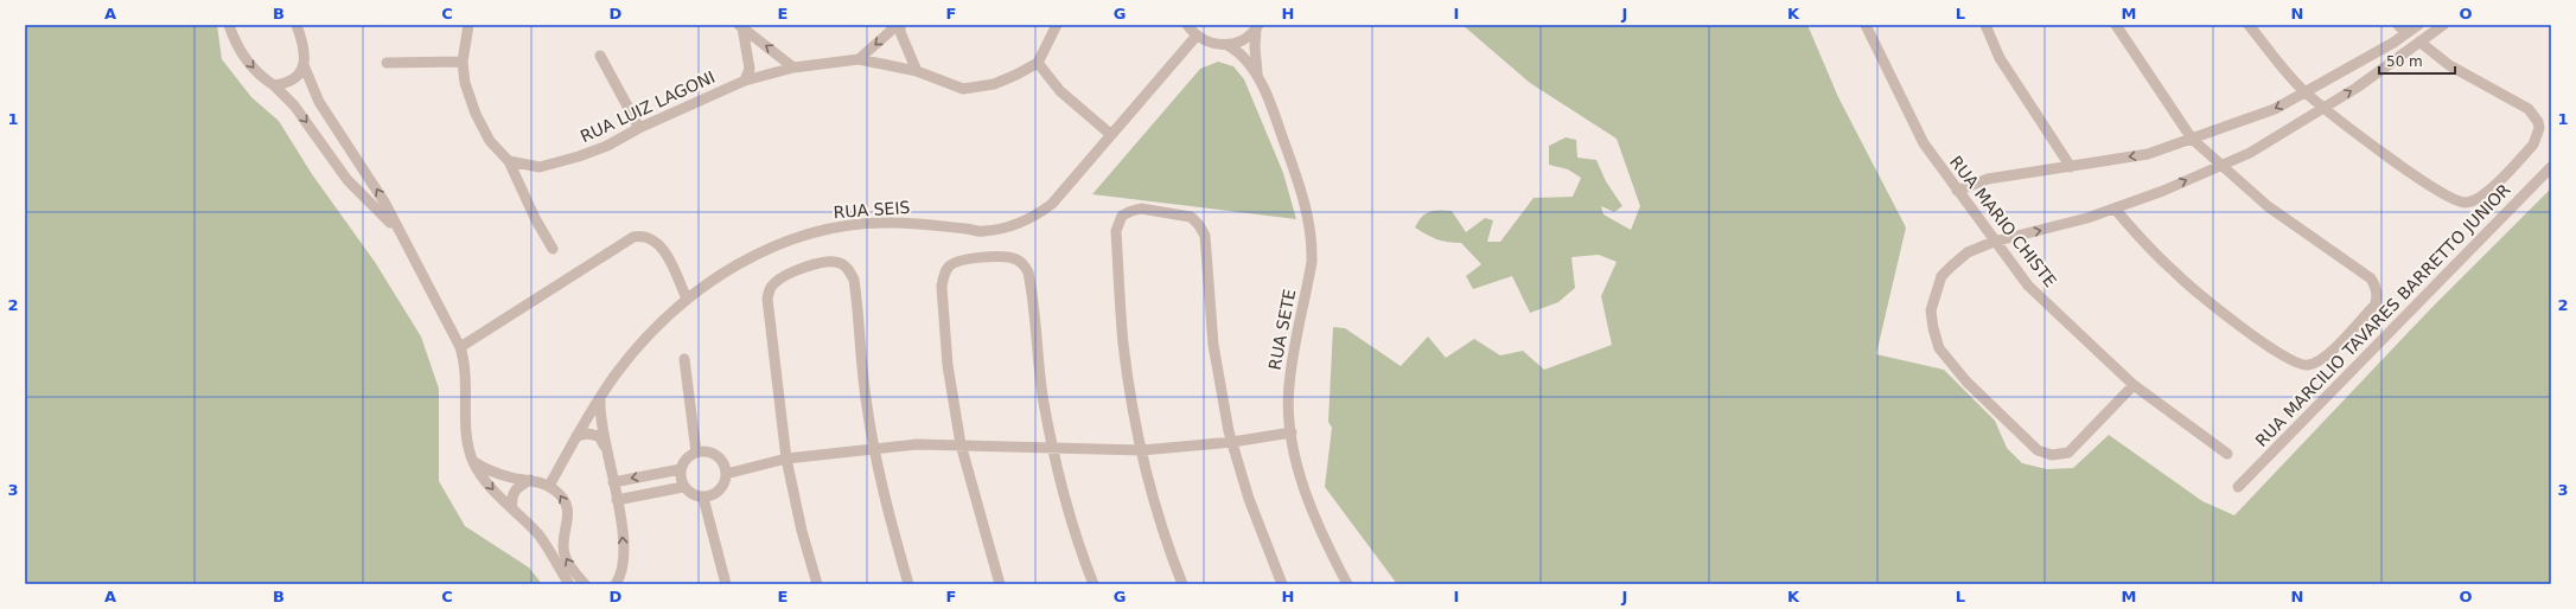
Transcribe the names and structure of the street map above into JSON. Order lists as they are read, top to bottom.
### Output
{
  "streets": {
    "street": [
      "RUA LUIZ LAGONI",
      "RUA SEIS",
      "RUA MARIO CHISTE",
      "RUA MARCILIO TAVARES BARRETTO JUNIOR",
      "RUA SETE"
    ]
  },
  "scale_bar": "50 m",
  "grid": {
    "columns": [
      "A",
      "B",
      "C",
      "D",
      "E",
      "F",
      "G",
      "H",
      "I",
      "J",
      "K",
      "L",
      "M",
      "N",
      "O"
    ],
    "rows": ["1", "2", "3"]
  }
}
